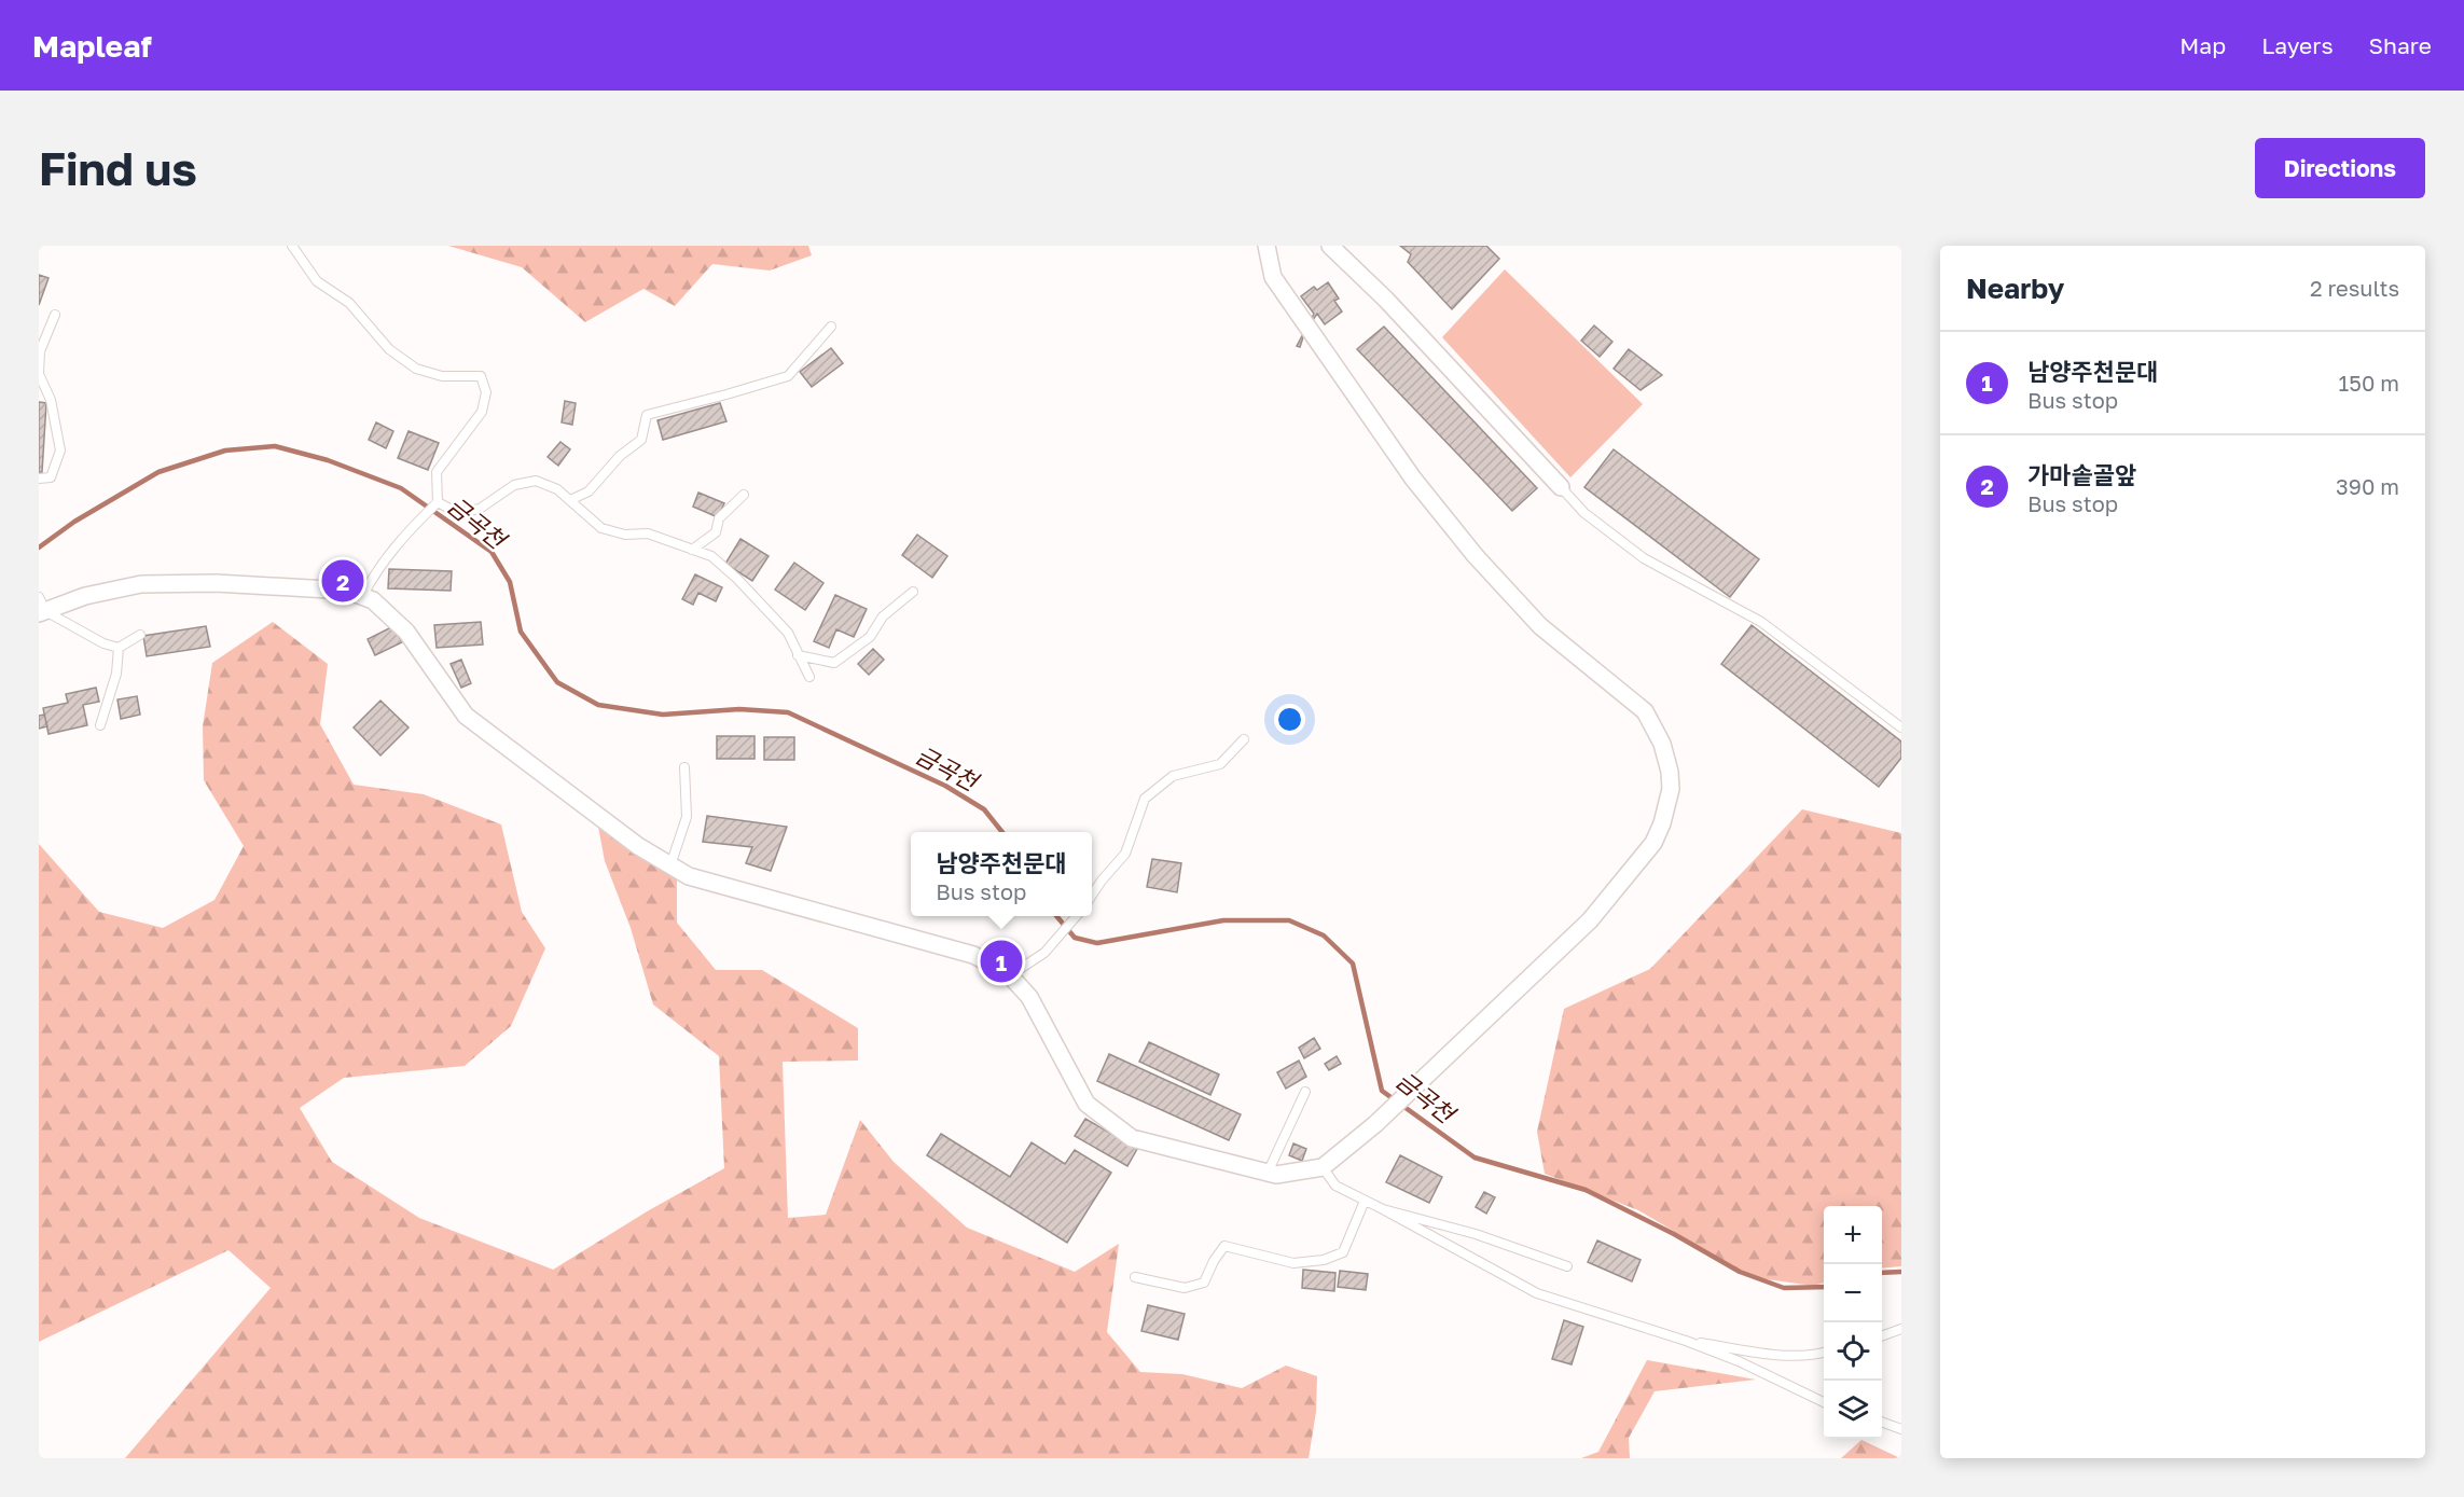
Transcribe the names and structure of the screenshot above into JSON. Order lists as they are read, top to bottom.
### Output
{
  "water": ["금곡천"],
  "page": {
    "header": "Mapleaf",
    "nav": ["Map", "Layers", "Share"],
    "buttons": "Directions",
    "title": "Find us",
    "heading": ["Nearby", "2 results"],
    "list": [
      {
        "mark": "1",
        "name": "남양주천문대",
        "note": "Bus stop",
        "value": "150 m"
      },
      {
        "mark": "2",
        "name": "가마솥골앞",
        "note": "Bus stop",
        "value": "390 m"
      }
    ],
    "pins": ["2", "1"],
    "popup": ["남양주천문대", "Bus stop"],
    "map_buttons": ["+", "−"]
  }
}
